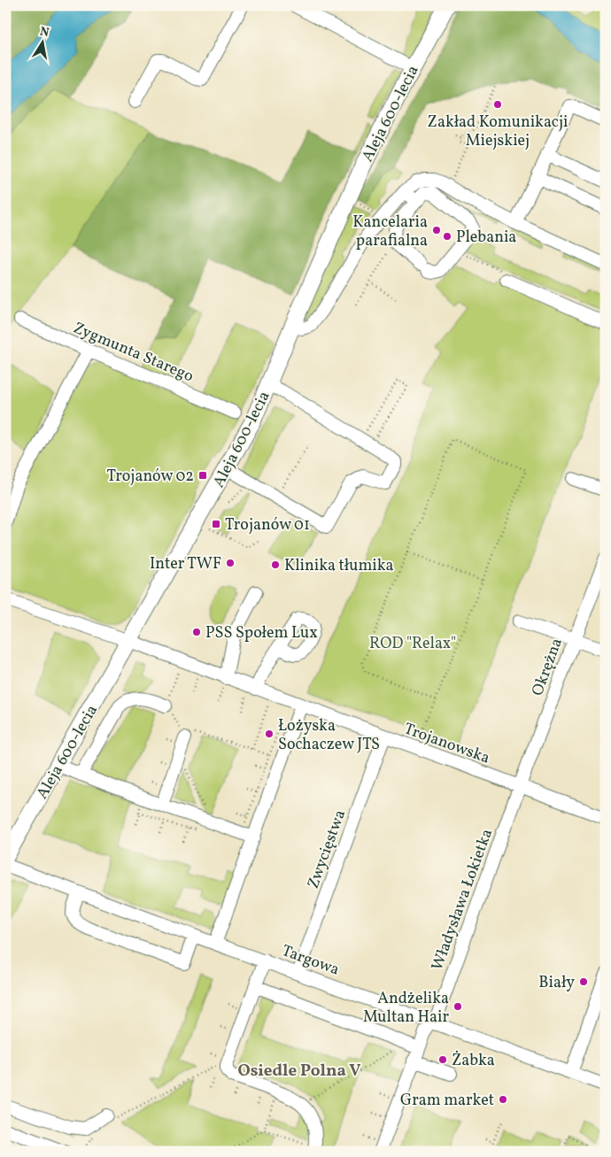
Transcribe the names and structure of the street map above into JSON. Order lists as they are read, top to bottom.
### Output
{
  "streets": {
    "main road": ["Aleja 600-lecia"],
    "street": [
      "Zygmunta Starego",
      "Okrężna",
      "Trojanowska",
      "Zwycięstwa",
      "Władysława Łokietka",
      "Targowa"
    ]
  },
  "crossings": [
    ["Aleja 600-lecia", "Trojanowska"],
    ["Okrężna", "Trojanowska"],
    ["Okrężna", "Władysława Łokietka"],
    ["Trojanowska", "Zwycięstwa"],
    ["Trojanowska", "Władysława Łokietka"],
    ["Zwycięstwa", "Targowa"],
    ["Władysława Łokietka", "Targowa"]
  ],
  "districts": ["Osiedle Polna V"],
  "parks": ["ROD \"Relax\""],
  "places": {
    "other": [
      "Zakład Komunikacji Miejskiej",
      "Kancelaria parafialna",
      "Plebania",
      "Inter TWF",
      "Klinika tłumika",
      "PSS Społem Lux",
      "Łożyska Sochaczew JTS",
      "Biały",
      "Andżelika Multan Hair",
      "Żabka",
      "Gram market"
    ],
    "transit": ["Trojanów 02", "Trojanów 01"]
  },
  "north": "top"
}
